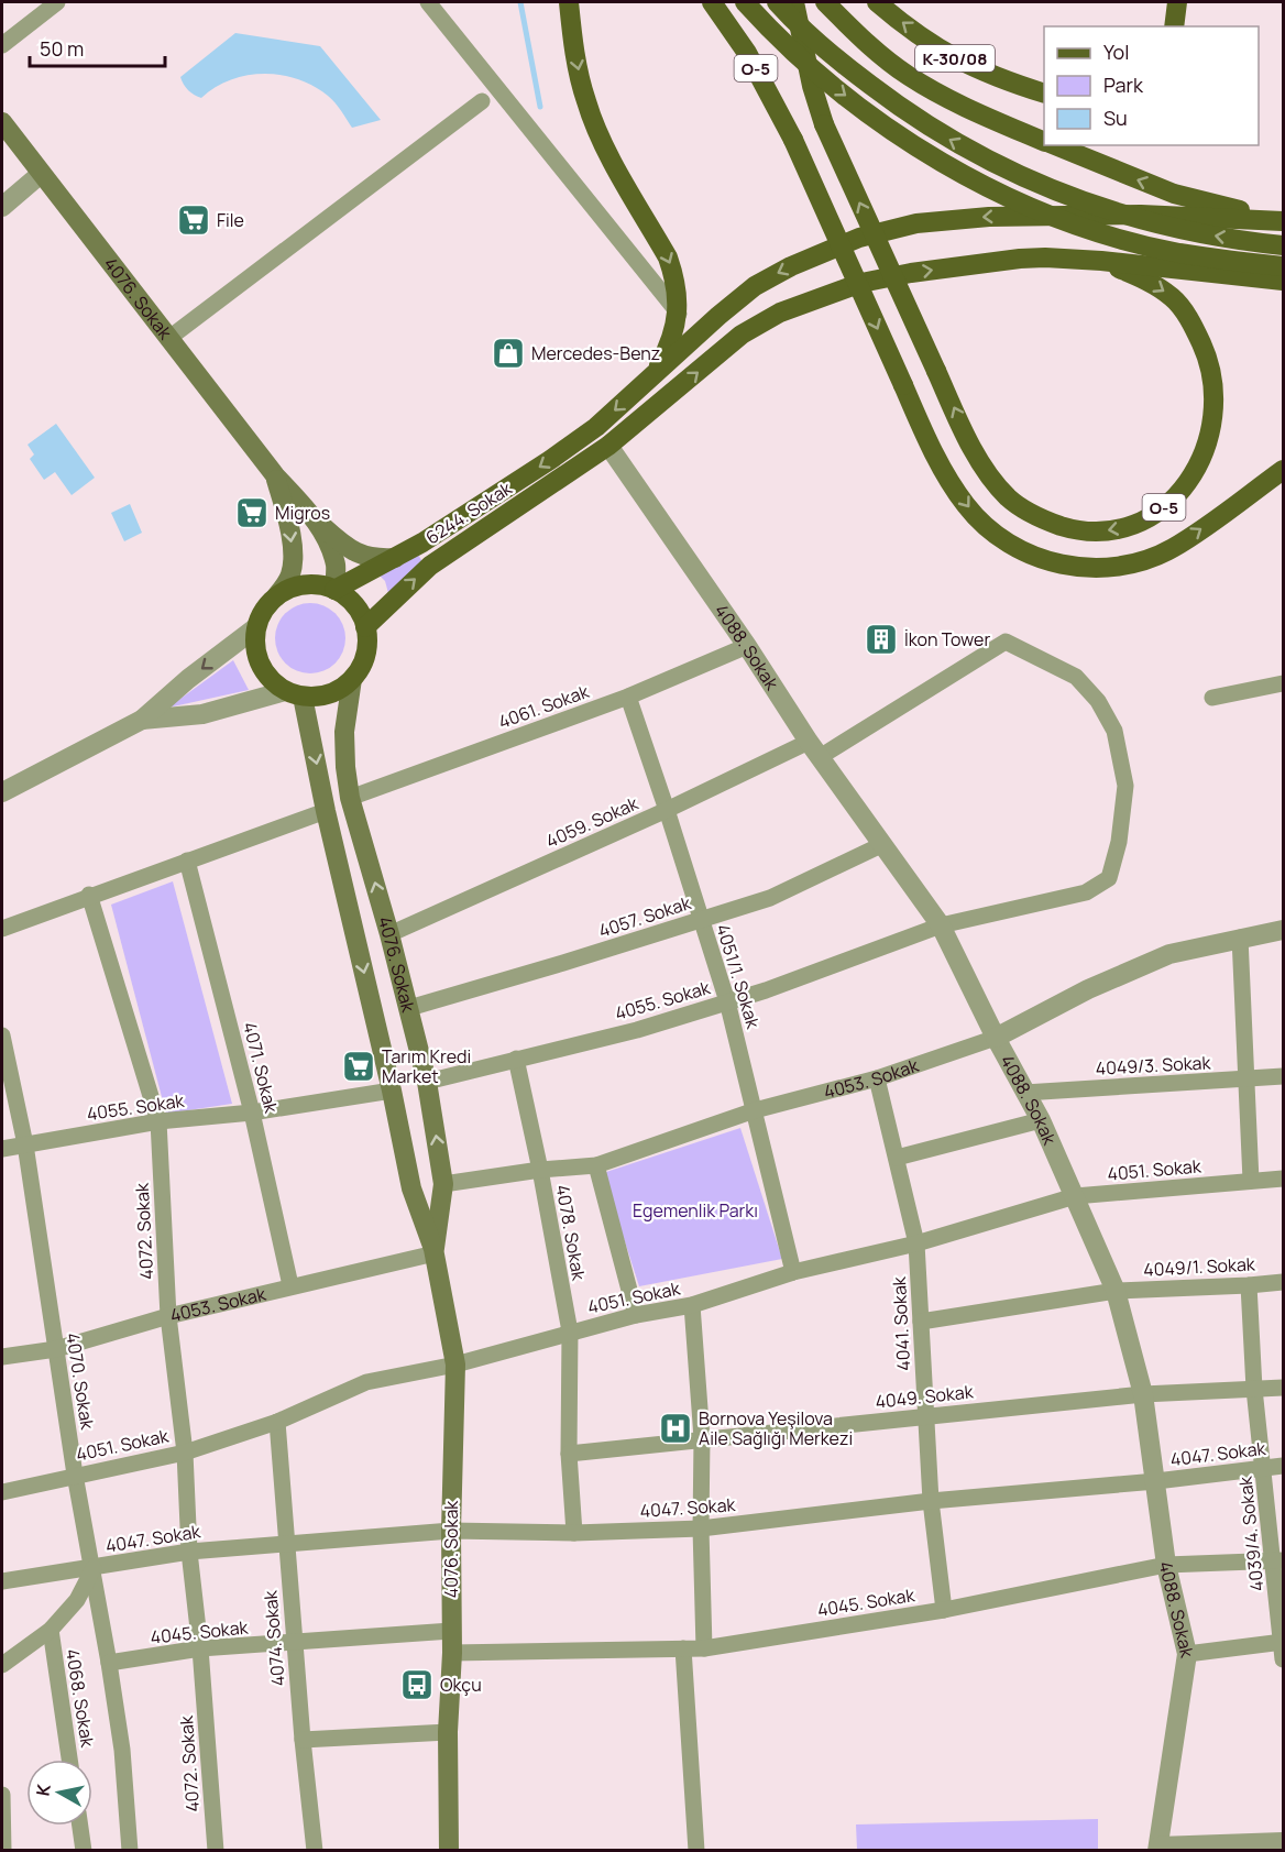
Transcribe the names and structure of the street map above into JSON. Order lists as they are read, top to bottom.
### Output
{
  "streets": {
    "main road": [
      "K-30/08",
      "O-5",
      "4076. Sokak",
      "6244. Sokak"
    ],
    "street": [
      "4088. Sokak",
      "4061. Sokak",
      "4059. Sokak",
      "4057. Sokak",
      "4051/1. Sokak",
      "4055. Sokak",
      "4049/3. Sokak",
      "4071. Sokak",
      "4053. Sokak",
      "4051. Sokak",
      "4072. Sokak",
      "4078. Sokak",
      "4049/1. Sokak",
      "4041. Sokak",
      "4070. Sokak",
      "4049. Sokak",
      "4047. Sokak",
      "4039/4. Sokak",
      "4045. Sokak",
      "4074. Sokak",
      "4068. Sokak"
    ]
  },
  "crossings": [
    ["O-5", "6244. Sokak"],
    ["4076. Sokak", "6244. Sokak"],
    ["4076. Sokak", "4061. Sokak"],
    ["4076. Sokak", "4059. Sokak"],
    ["4076. Sokak", "4057. Sokak"],
    ["4076. Sokak", "4055. Sokak"],
    ["4076. Sokak", "4053. Sokak"],
    ["4076. Sokak", "4051. Sokak"],
    ["4076. Sokak", "4047. Sokak"],
    ["4076. Sokak", "4045. Sokak"],
    ["6244. Sokak", "4088. Sokak"],
    ["4088. Sokak", "4061. Sokak"],
    ["4088. Sokak", "4059. Sokak"],
    ["4088. Sokak", "4057. Sokak"],
    ["4088. Sokak", "4055. Sokak"],
    ["4088. Sokak", "4049/3. Sokak"],
    ["4088. Sokak", "4053. Sokak"],
    ["4088. Sokak", "4051. Sokak"],
    ["4088. Sokak", "4049/1. Sokak"],
    ["4088. Sokak", "4049. Sokak"],
    ["4088. Sokak", "4047. Sokak"],
    ["4088. Sokak", "4045. Sokak"],
    ["4061. Sokak", "4051/1. Sokak"],
    ["4059. Sokak", "4051/1. Sokak"],
    ["4059. Sokak", "4055. Sokak"],
    ["4057. Sokak", "4051/1. Sokak"],
    ["4051/1. Sokak", "4055. Sokak"],
    ["4051/1. Sokak", "4053. Sokak"],
    ["4051/1. Sokak", "4051. Sokak"],
    ["4055. Sokak", "4071. Sokak"],
    ["4055. Sokak", "4072. Sokak"],
    ["4055. Sokak", "4078. Sokak"],
    ["4055. Sokak", "4070. Sokak"],
    ["4071. Sokak", "4053. Sokak"],
    ["4053. Sokak", "4072. Sokak"],
    ["4053. Sokak", "4078. Sokak"],
    ["4053. Sokak", "4041. Sokak"],
    ["4053. Sokak", "4070. Sokak"],
    ["4051. Sokak", "4072. Sokak"],
    ["4051. Sokak", "4078. Sokak"],
    ["4051. Sokak", "4041. Sokak"],
    ["4051. Sokak", "4070. Sokak"],
    ["4051. Sokak", "4074. Sokak"],
    ["4072. Sokak", "4047. Sokak"],
    ["4072. Sokak", "4045. Sokak"],
    ["4078. Sokak", "4049. Sokak"],
    ["4078. Sokak", "4047. Sokak"],
    ["4049/1. Sokak", "4041. Sokak"],
    ["4049/1. Sokak", "4039/4. Sokak"],
    ["4041. Sokak", "4049. Sokak"],
    ["4041. Sokak", "4047. Sokak"],
    ["4041. Sokak", "4045. Sokak"],
    ["4070. Sokak", "4047. Sokak"],
    ["4070. Sokak", "4045. Sokak"],
    ["4049. Sokak", "4039/4. Sokak"],
    ["4047. Sokak", "4039/4. Sokak"],
    ["4047. Sokak", "4074. Sokak"],
    ["4039/4. Sokak", "4045. Sokak"],
    ["4045. Sokak", "4074. Sokak"]
  ],
  "parks": ["Egemenlik Parkı"],
  "places": {
    "supermarket": ["File", "Migros", "Tarım Kredi Market"],
    "shop": ["Mercedes-Benz"],
    "building": ["İkon Tower"],
    "hospital": ["Bornova Yeşilova Aile Sağlığı Merkezi"],
    "bus stop": ["Okçu"]
  },
  "legend": ["Yol", "Park", "Su"],
  "scale_bar": "50 m",
  "north": "left"
}
